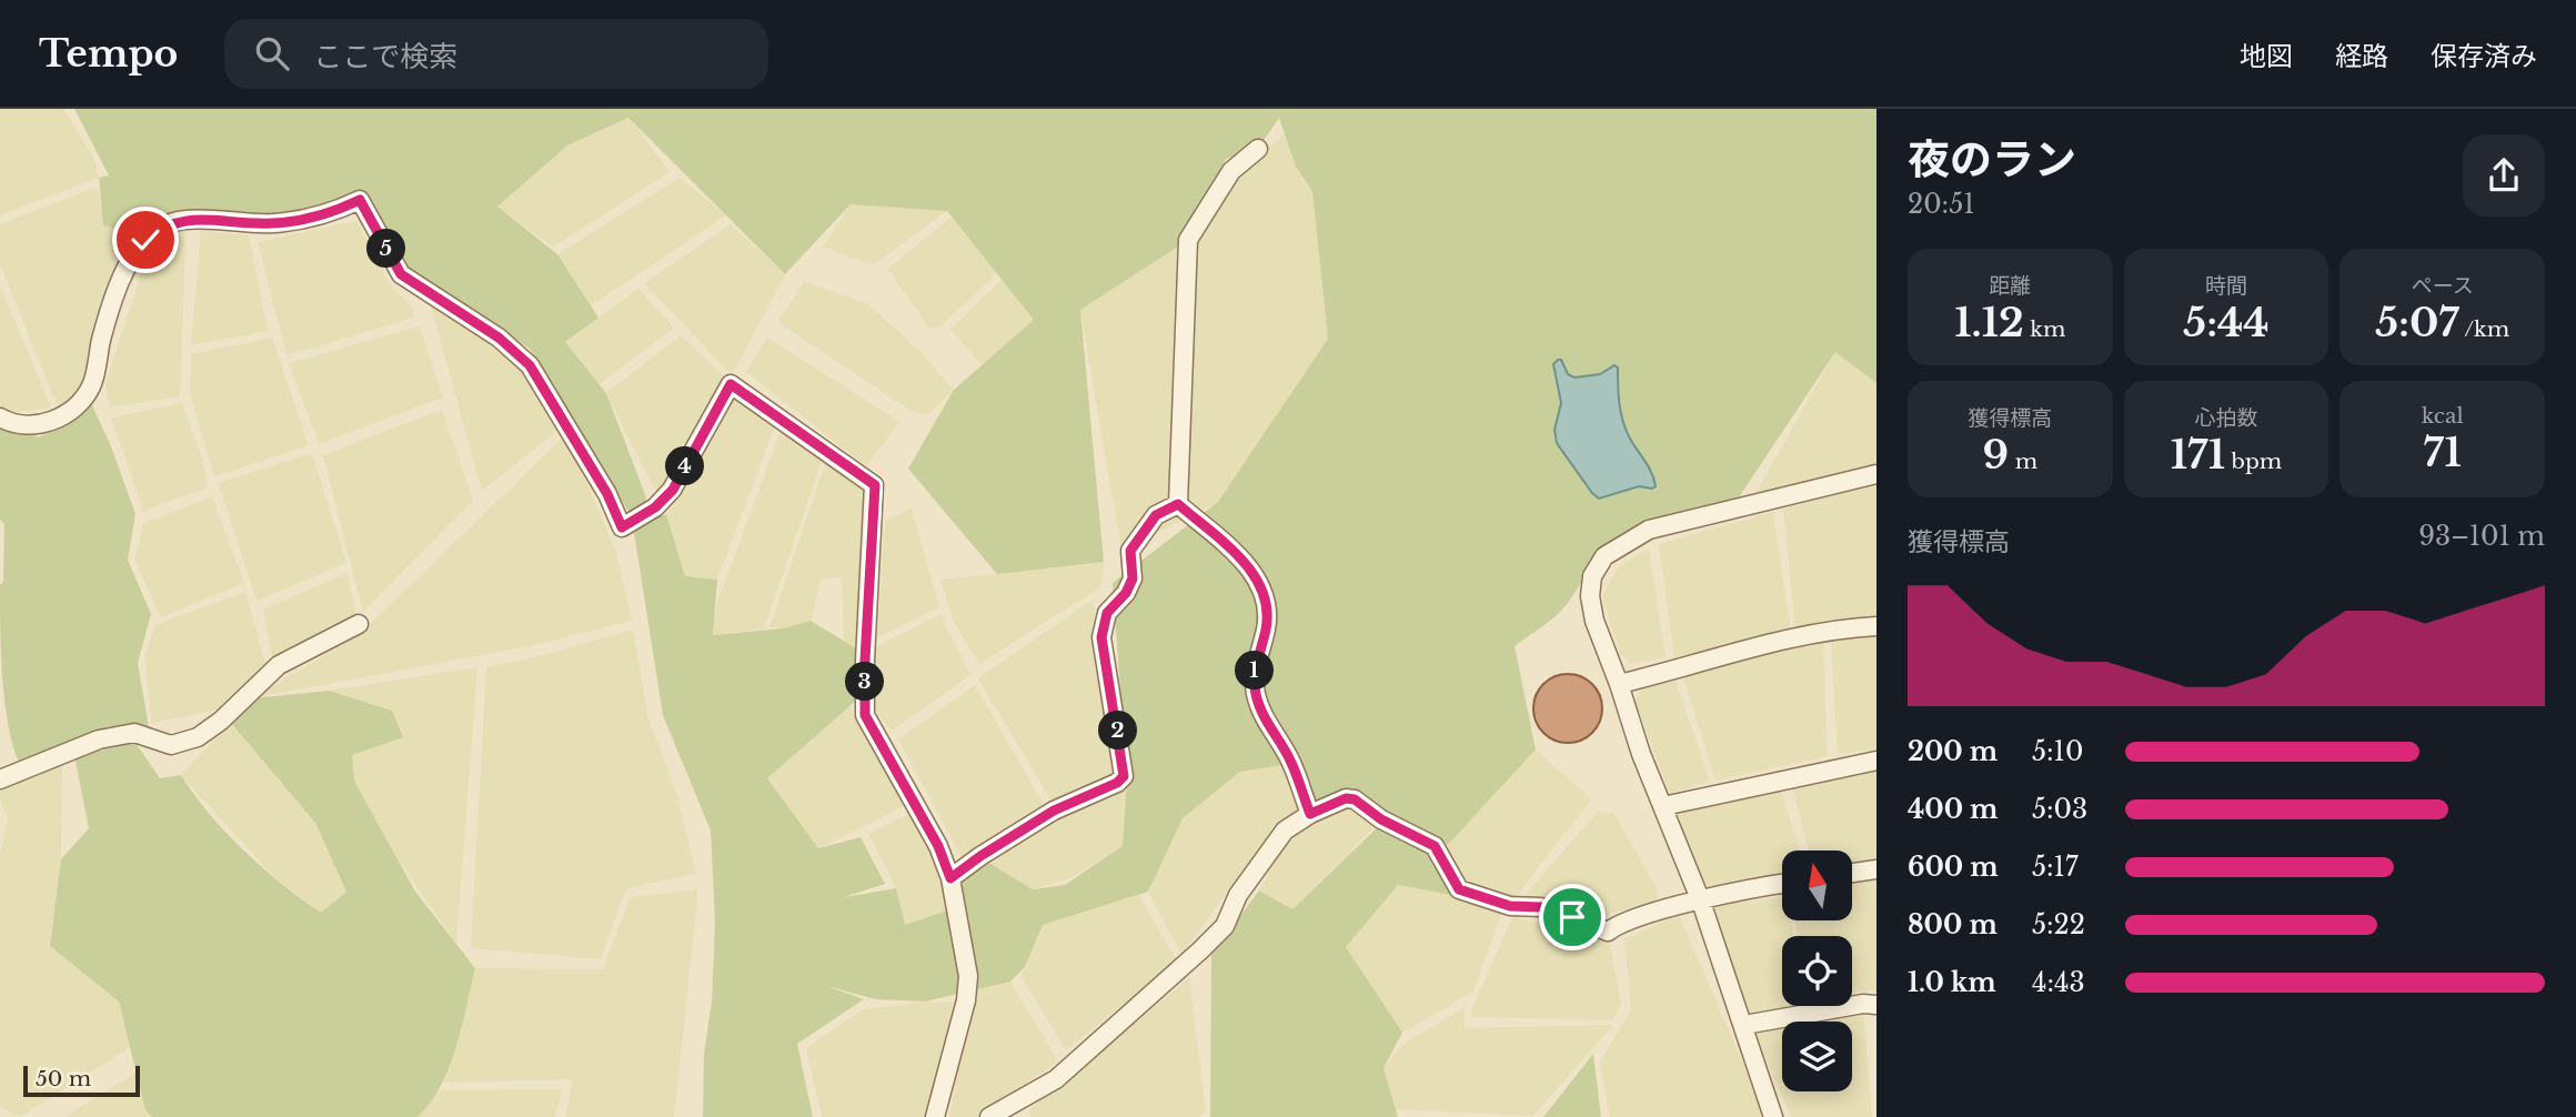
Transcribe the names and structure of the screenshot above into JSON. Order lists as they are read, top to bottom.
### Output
{
  "scale_bar": "50 m",
  "north": "top",
  "page": {
    "header": "Tempo",
    "search": "ここで検索",
    "nav": ["地図", "経路", "保存済み"],
    "heading": ["夜のラン", "20:51"],
    "pins": [
      "5",
      "4",
      "1",
      "3",
      "2"
    ],
    "stats": [
      ["距離", "1.12 km"],
      ["時間", "5:44"],
      ["ペース", "5:07 /km"],
      ["獲得標高", "9 m"],
      ["心拍数", "171 bpm"],
      ["kcal", "71"]
    ],
    "chart": ["獲得標高", "93–101 m"],
    "list": [
      {
        "name": "200 m",
        "note": "5:10"
      },
      {
        "name": "400 m",
        "note": "5:03"
      },
      {
        "name": "600 m",
        "note": "5:17"
      },
      {
        "name": "800 m",
        "note": "5:22"
      },
      {
        "name": "1.0 km",
        "note": "4:43"
      }
    ],
    "scale": "50 m"
  }
}
